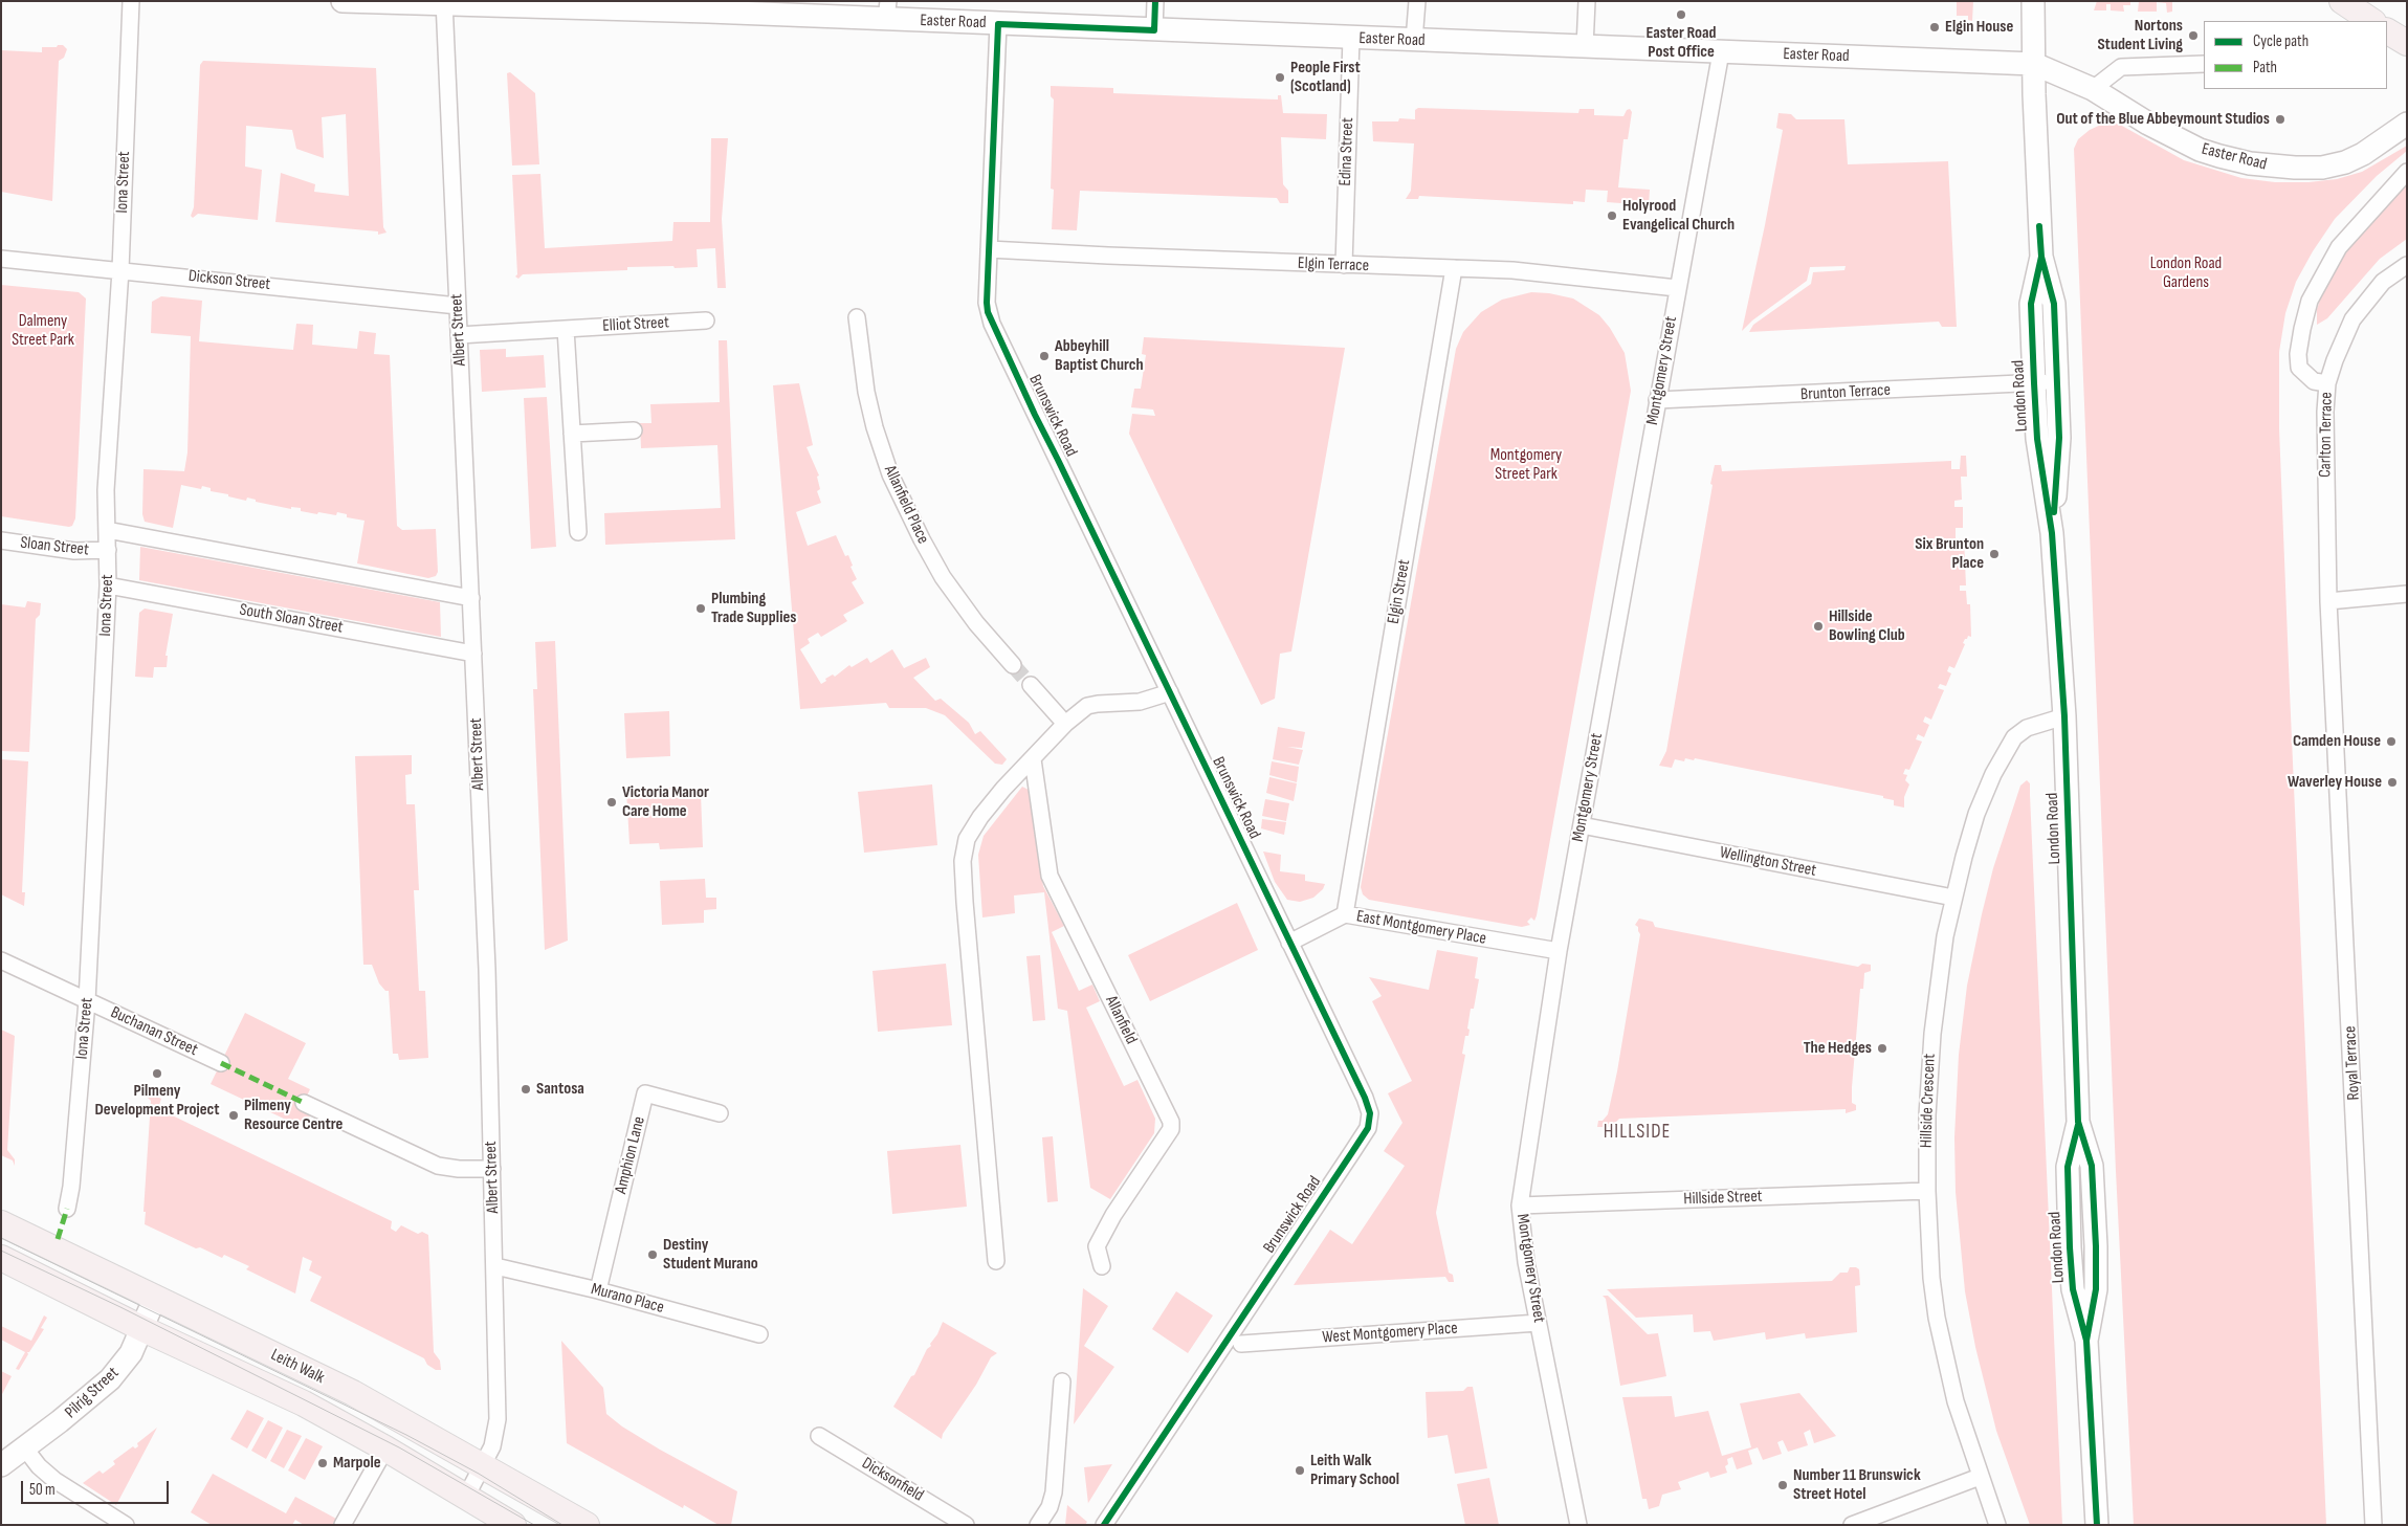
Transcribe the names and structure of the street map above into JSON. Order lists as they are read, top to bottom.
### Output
{
  "streets": {
    "main road": ["Leith Walk"],
    "street": [
      "Easter Road",
      "Edina Street",
      "Iona Street",
      "Elgin Terrace",
      "Dickson Street",
      "Elliot Street",
      "Albert Street",
      "Montgomery Street",
      "Brunton Terrace",
      "London Road",
      "Brunswick Road",
      "Carlton Terrace",
      "Allanfield Place",
      "Sloan Street",
      "Elgin Street",
      "South Sloan Street",
      "Wellington Street",
      "East Montgomery Place",
      "Allanfield",
      "Buchanan Street",
      "Royal Terrace",
      "Hillside Crescent",
      "Amphion Lane",
      "Hillside Street",
      "Murano Place",
      "West Montgomery Place",
      "Pilrig Street",
      "Dicksonfield"
    ]
  },
  "crossings": [
    ["Easter Road", "Edina Street"],
    ["Easter Road", "Albert Street"],
    ["Easter Road", "Montgomery Street"],
    ["Easter Road", "London Road"],
    ["Easter Road", "Brunswick Road"],
    ["Edina Street", "Elgin Terrace"],
    ["Iona Street", "Dickson Street"],
    ["Iona Street", "Sloan Street"],
    ["Iona Street", "South Sloan Street"],
    ["Iona Street", "Buchanan Street"],
    ["Elgin Terrace", "Montgomery Street"],
    ["Elgin Terrace", "Brunswick Road"],
    ["Elgin Terrace", "Elgin Street"],
    ["Dickson Street", "Albert Street"],
    ["Elliot Street", "Albert Street"],
    ["Albert Street", "South Sloan Street"],
    ["Albert Street", "Murano Place"],
    ["Albert Street", "Leith Walk"],
    ["Montgomery Street", "Brunton Terrace"],
    ["Montgomery Street", "Wellington Street"],
    ["Montgomery Street", "East Montgomery Place"],
    ["Montgomery Street", "Hillside Street"],
    ["Montgomery Street", "West Montgomery Place"],
    ["Brunton Terrace", "London Road"],
    ["London Road", "Hillside Crescent"],
    ["Brunswick Road", "East Montgomery Place"],
    ["Carlton Terrace", "Royal Terrace"],
    ["Elgin Street", "East Montgomery Place"],
    ["Wellington Street", "Hillside Crescent"],
    ["Hillside Crescent", "Hillside Street"],
    ["Amphion Lane", "Murano Place"],
    ["Leith Walk", "Pilrig Street"]
  ],
  "districts": ["HILLSIDE"],
  "parks": ["London Road Gardens", "Dalmeny Street Park", "Montgomery Street Park"],
  "places": [
    "Easter Road Post Office",
    "Elgin House",
    "Nortons Student Living",
    "People First (Scotland)",
    "Out of the Blue Abbeymount Studios",
    "Holyrood Evangelical Church",
    "Abbeyhill Baptist Church",
    "Six Brunton Place",
    "Plumbing Trade Supplies",
    "Hillside Bowling Club",
    "Camden House",
    "Waverley House",
    "Victoria Manor Care Home",
    "The Hedges",
    "Pilmeny Development Project",
    "Santosa",
    "Pilmeny Resource Centre",
    "Destiny Student Murano",
    "Marpole",
    "Leith Walk Primary School",
    "Number 11 Brunswick Street Hotel"
  ],
  "legend": ["Cycle path", "Path"],
  "scale_bar": "50 m"
}
